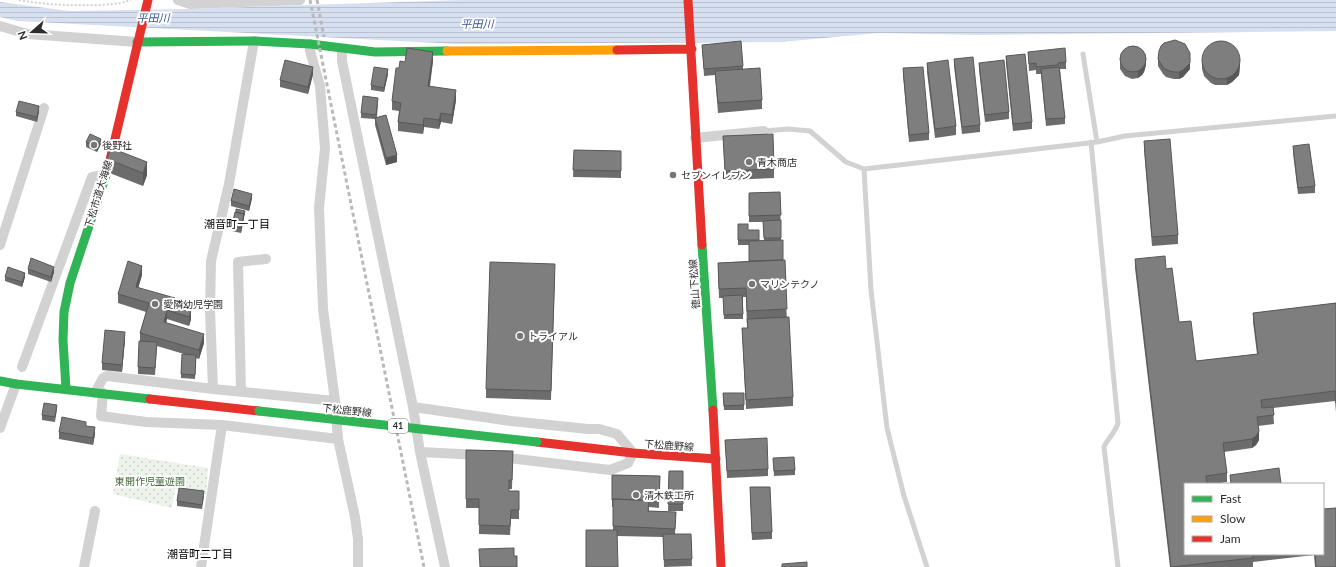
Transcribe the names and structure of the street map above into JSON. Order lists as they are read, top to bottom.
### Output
{
  "streets": {
    "main road": [
      "下松市道大海線",
      "徳山下松線",
      "下松鹿野線",
      "41"
    ]
  },
  "crossings": [
    ["下松市道大海線", "下松鹿野線"],
    ["徳山下松線", "下松鹿野線"]
  ],
  "districts": ["潮音町一丁目", "潮音町二丁目"],
  "water": ["平田川"],
  "parks": ["東開作児童遊園"],
  "places": [
    "後野社",
    "青木商店",
    "セブンイレブン",
    "マリンテクノ",
    "愛隣幼児学園",
    "トライアル",
    "清木鉄工所"
  ],
  "legend": ["Fast", "Slow", "Jam"],
  "north": "left"
}
